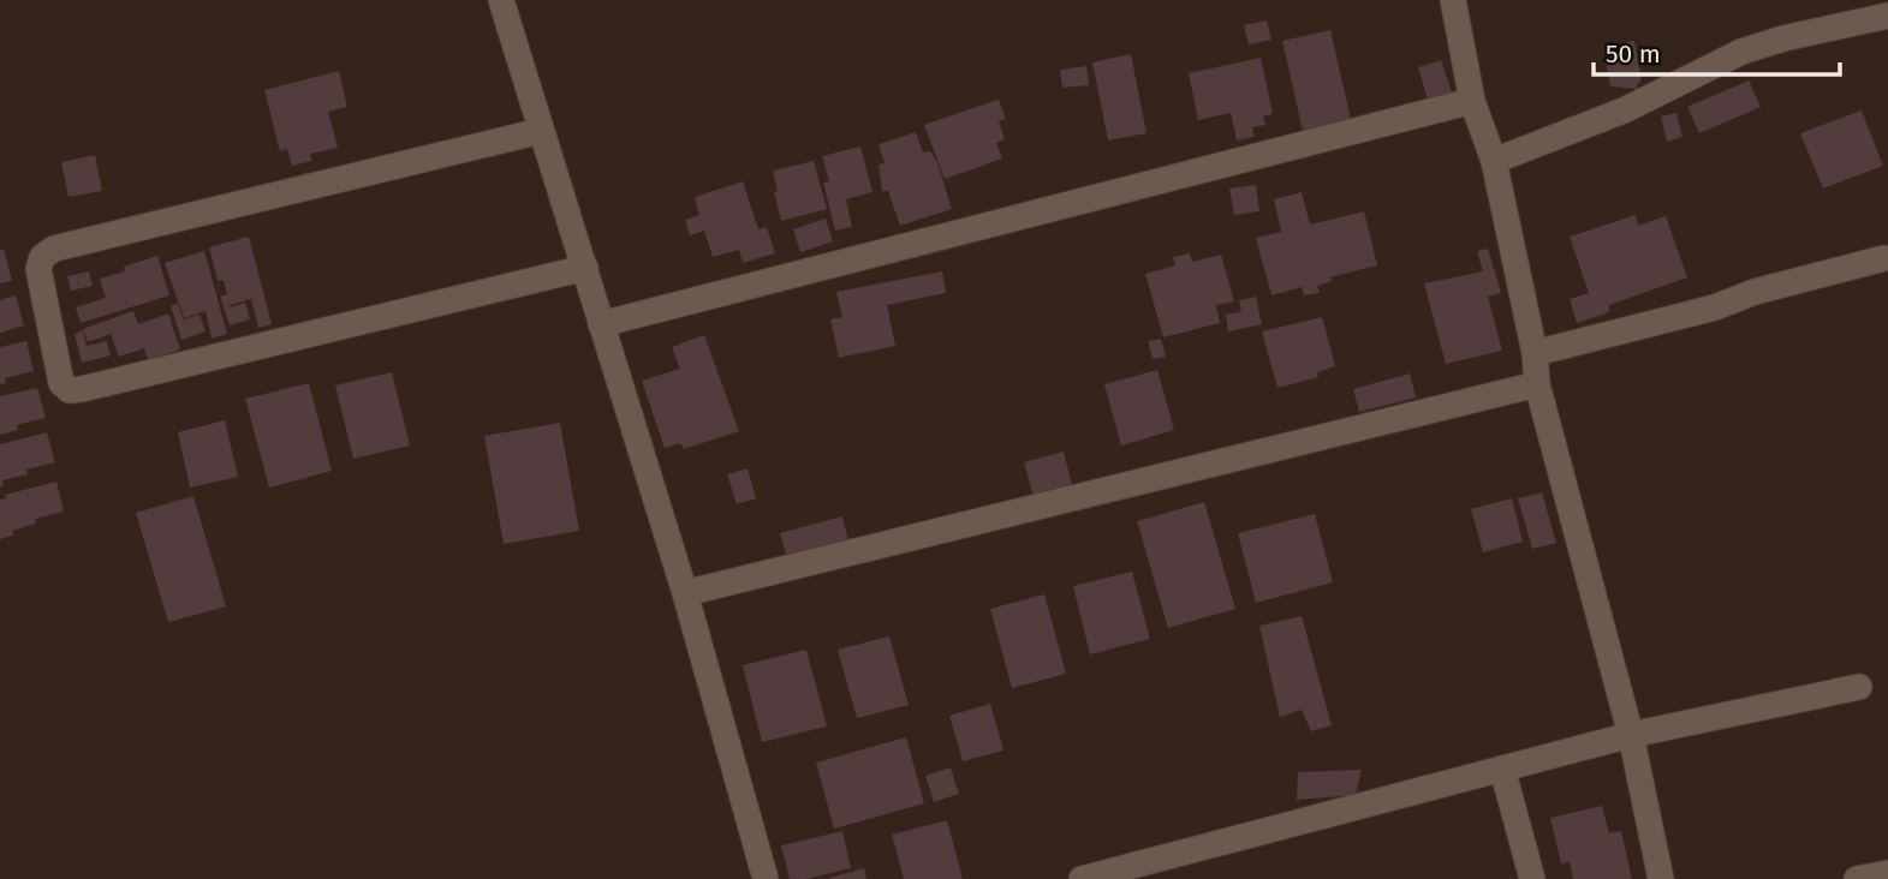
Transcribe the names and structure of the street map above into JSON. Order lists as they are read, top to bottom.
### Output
{
  "scale_bar": "50 m"
}
